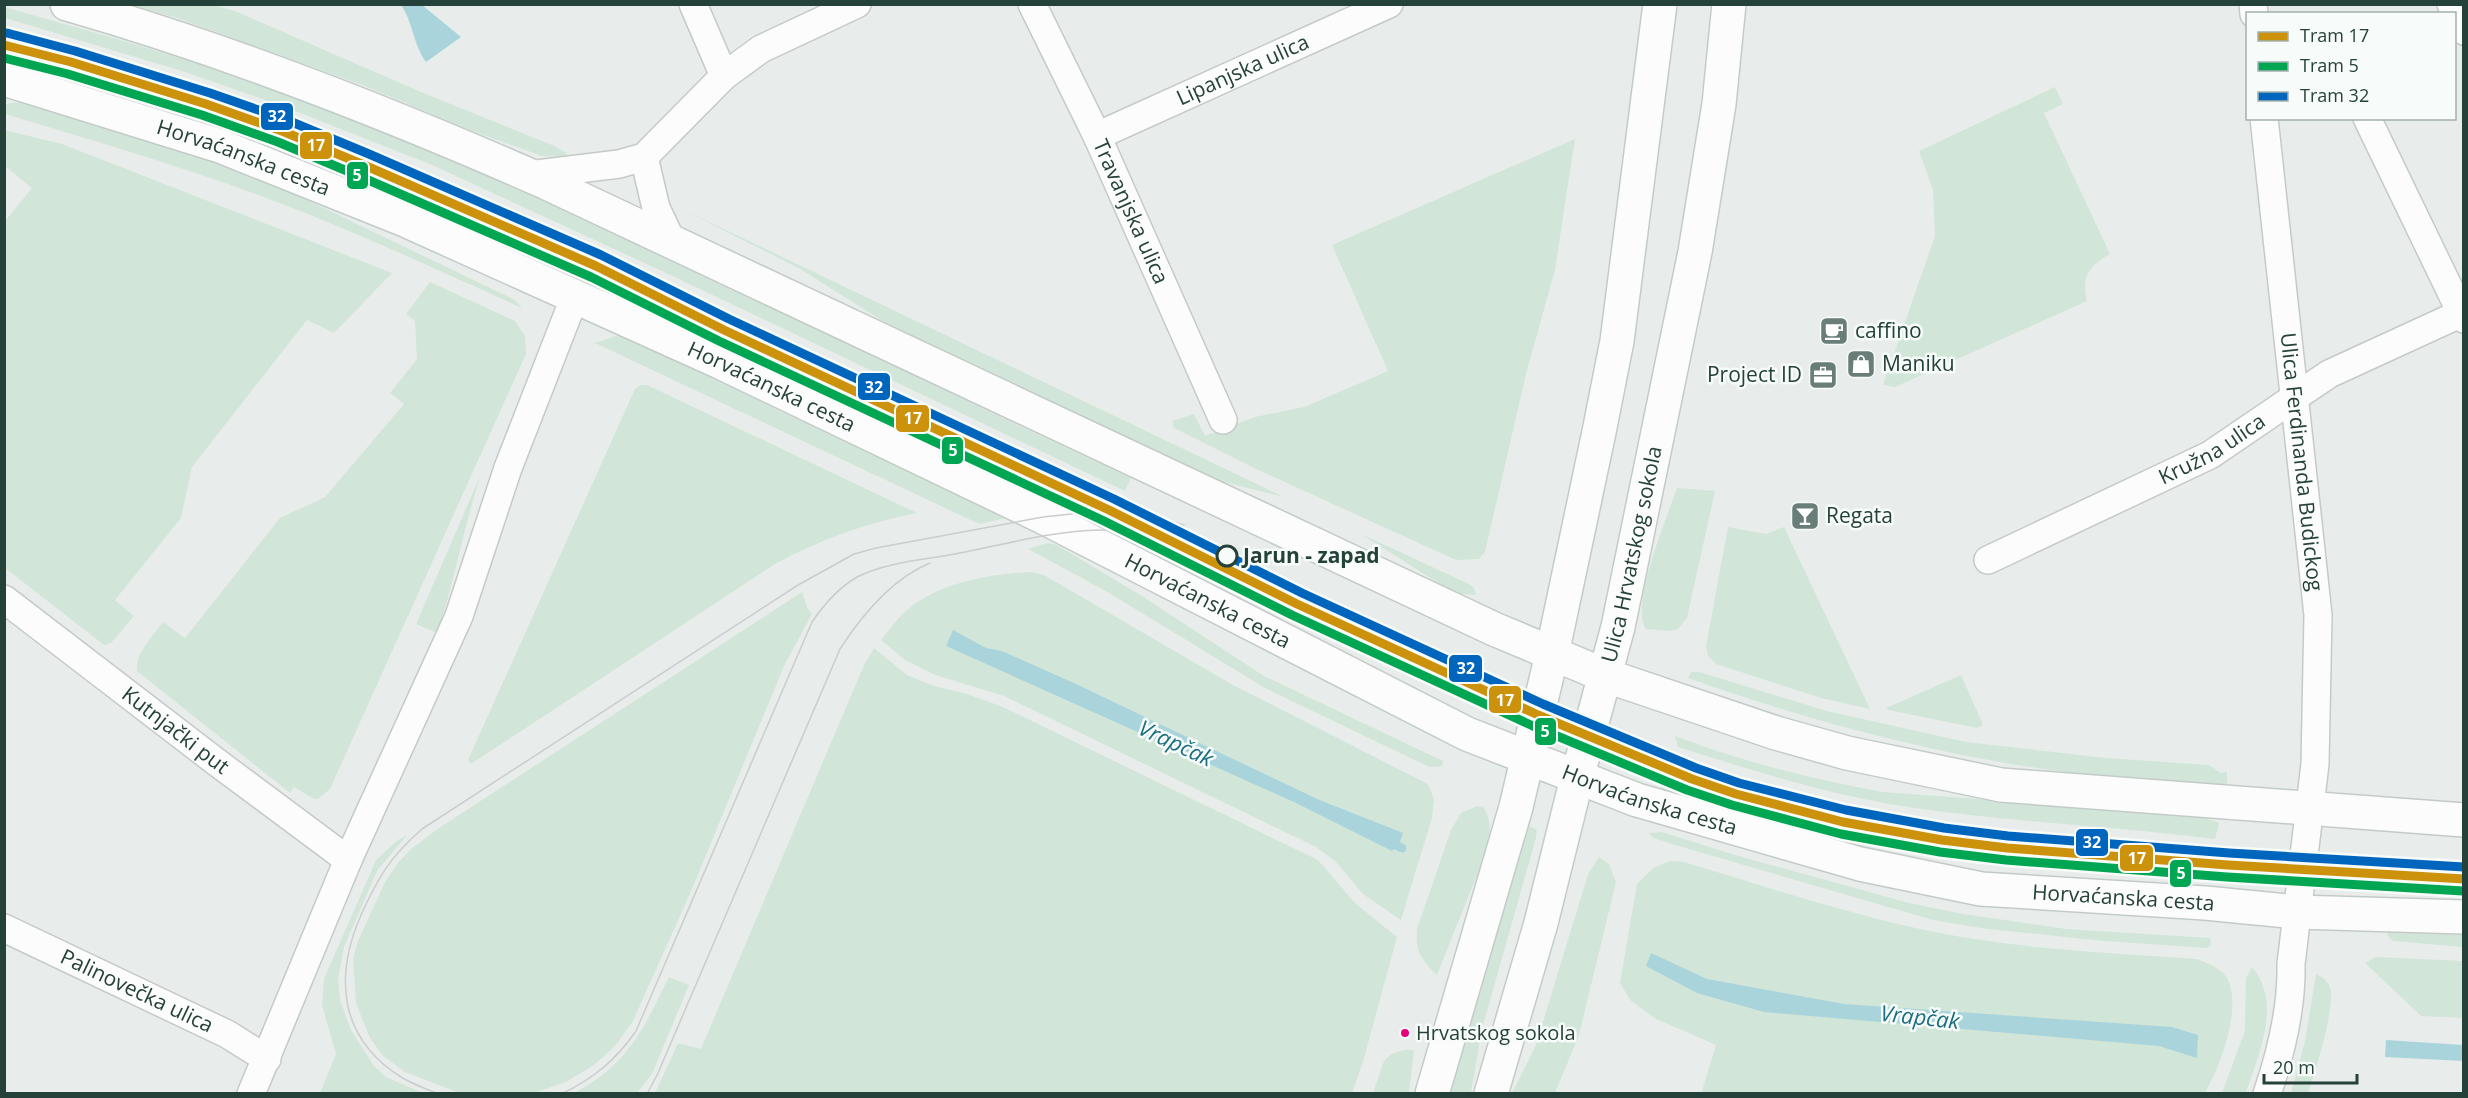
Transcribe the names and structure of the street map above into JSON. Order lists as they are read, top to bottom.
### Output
{
  "streets": {
    "street": [
      "Lipanjska ulica",
      "Horvaćanska cesta",
      "Travanjska ulica",
      "Kružna ulica",
      "Ulica Ferdinanda Budickog",
      "Ulica Hrvatskog sokola",
      "Kutnjački put",
      "Palinovečka ulica"
    ]
  },
  "crossings": [
    ["Lipanjska ulica", "Travanjska ulica"],
    ["Horvaćanska cesta", "Ulica Ferdinanda Budickog"],
    ["Horvaćanska cesta", "Ulica Hrvatskog sokola"],
    ["Kružna ulica", "Ulica Ferdinanda Budickog"]
  ],
  "water": ["Vrapčak"],
  "places": {
    "cafe": ["caffino"],
    "shop": ["Maniku"],
    "office": ["Project ID"],
    "bar": ["Regata"],
    "other": ["Jarun - zapad", "Hrvatskog sokola"]
  },
  "lines": ["tram line 32", "tram line 17", "tram line 5"],
  "legend": ["Tram 17", "Tram 5", "Tram 32"],
  "scale_bar": "20 m"
}
